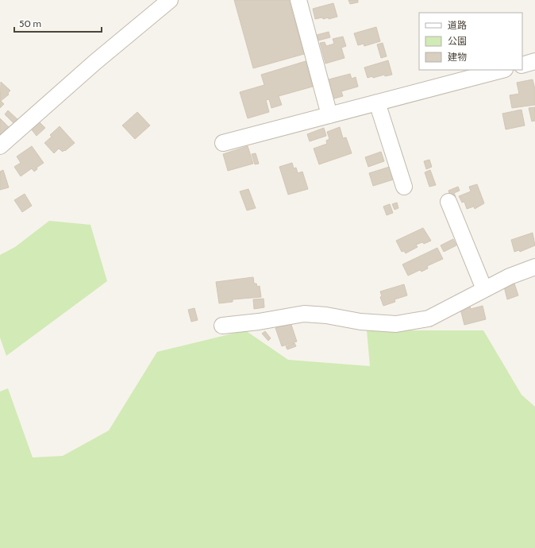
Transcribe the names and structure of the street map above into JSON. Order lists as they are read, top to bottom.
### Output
{
  "legend": ["道路", "公園", "建物"],
  "scale_bar": "50 m"
}
